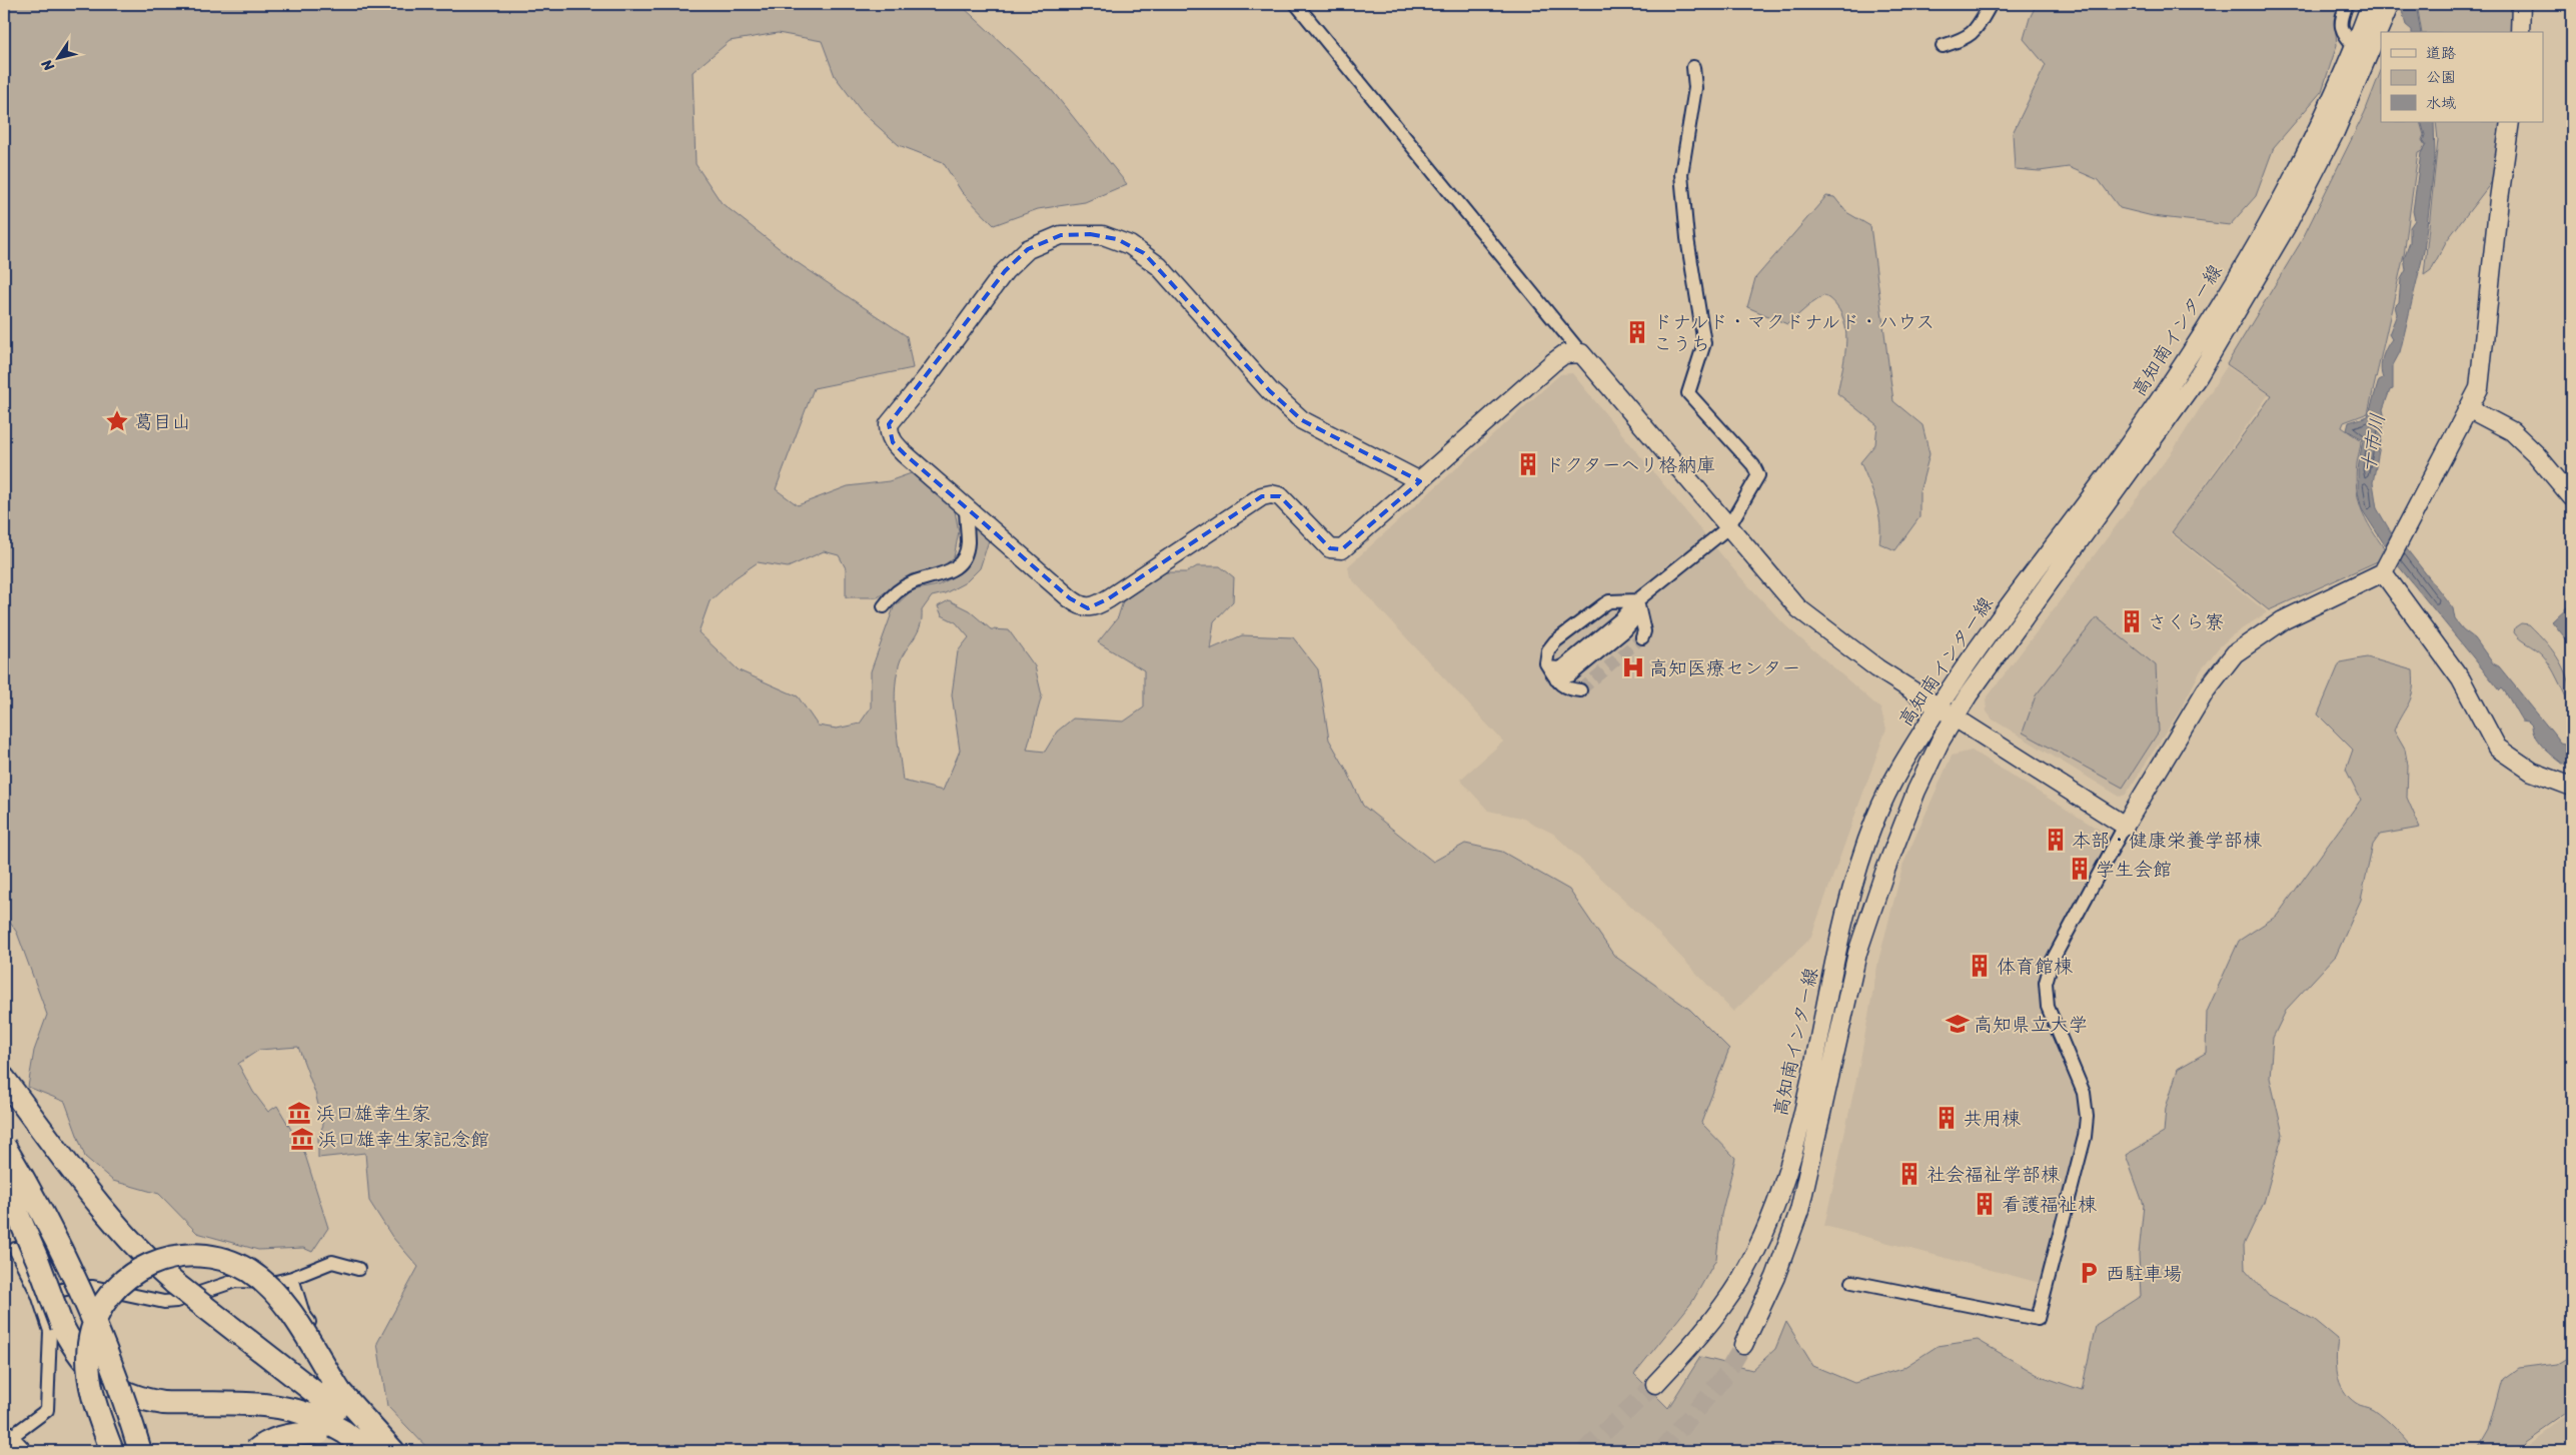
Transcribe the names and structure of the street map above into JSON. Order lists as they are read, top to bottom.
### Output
{
  "streets": {
    "street": ["高知南インター線"]
  },
  "water": ["十市川"],
  "places": {
    "building": [
      "ドナルド・マクドナルド・ハウス こうち",
      "ドクターヘリ格納庫",
      "さくら寮",
      "本部・健康栄養学部棟",
      "学生会館",
      "体育館棟",
      "共用棟",
      "社会福祉学部棟",
      "看護福祉棟"
    ],
    "place": ["葛目山"],
    "hospital": ["高知医療センター"],
    "school or university": ["高知県立大学"],
    "museum": ["浜口雄幸生家", "浜口雄幸生家記念館"],
    "parking": ["西駐車場"]
  },
  "legend": ["道路", "公園", "水域"],
  "north": "bottom left"
}
